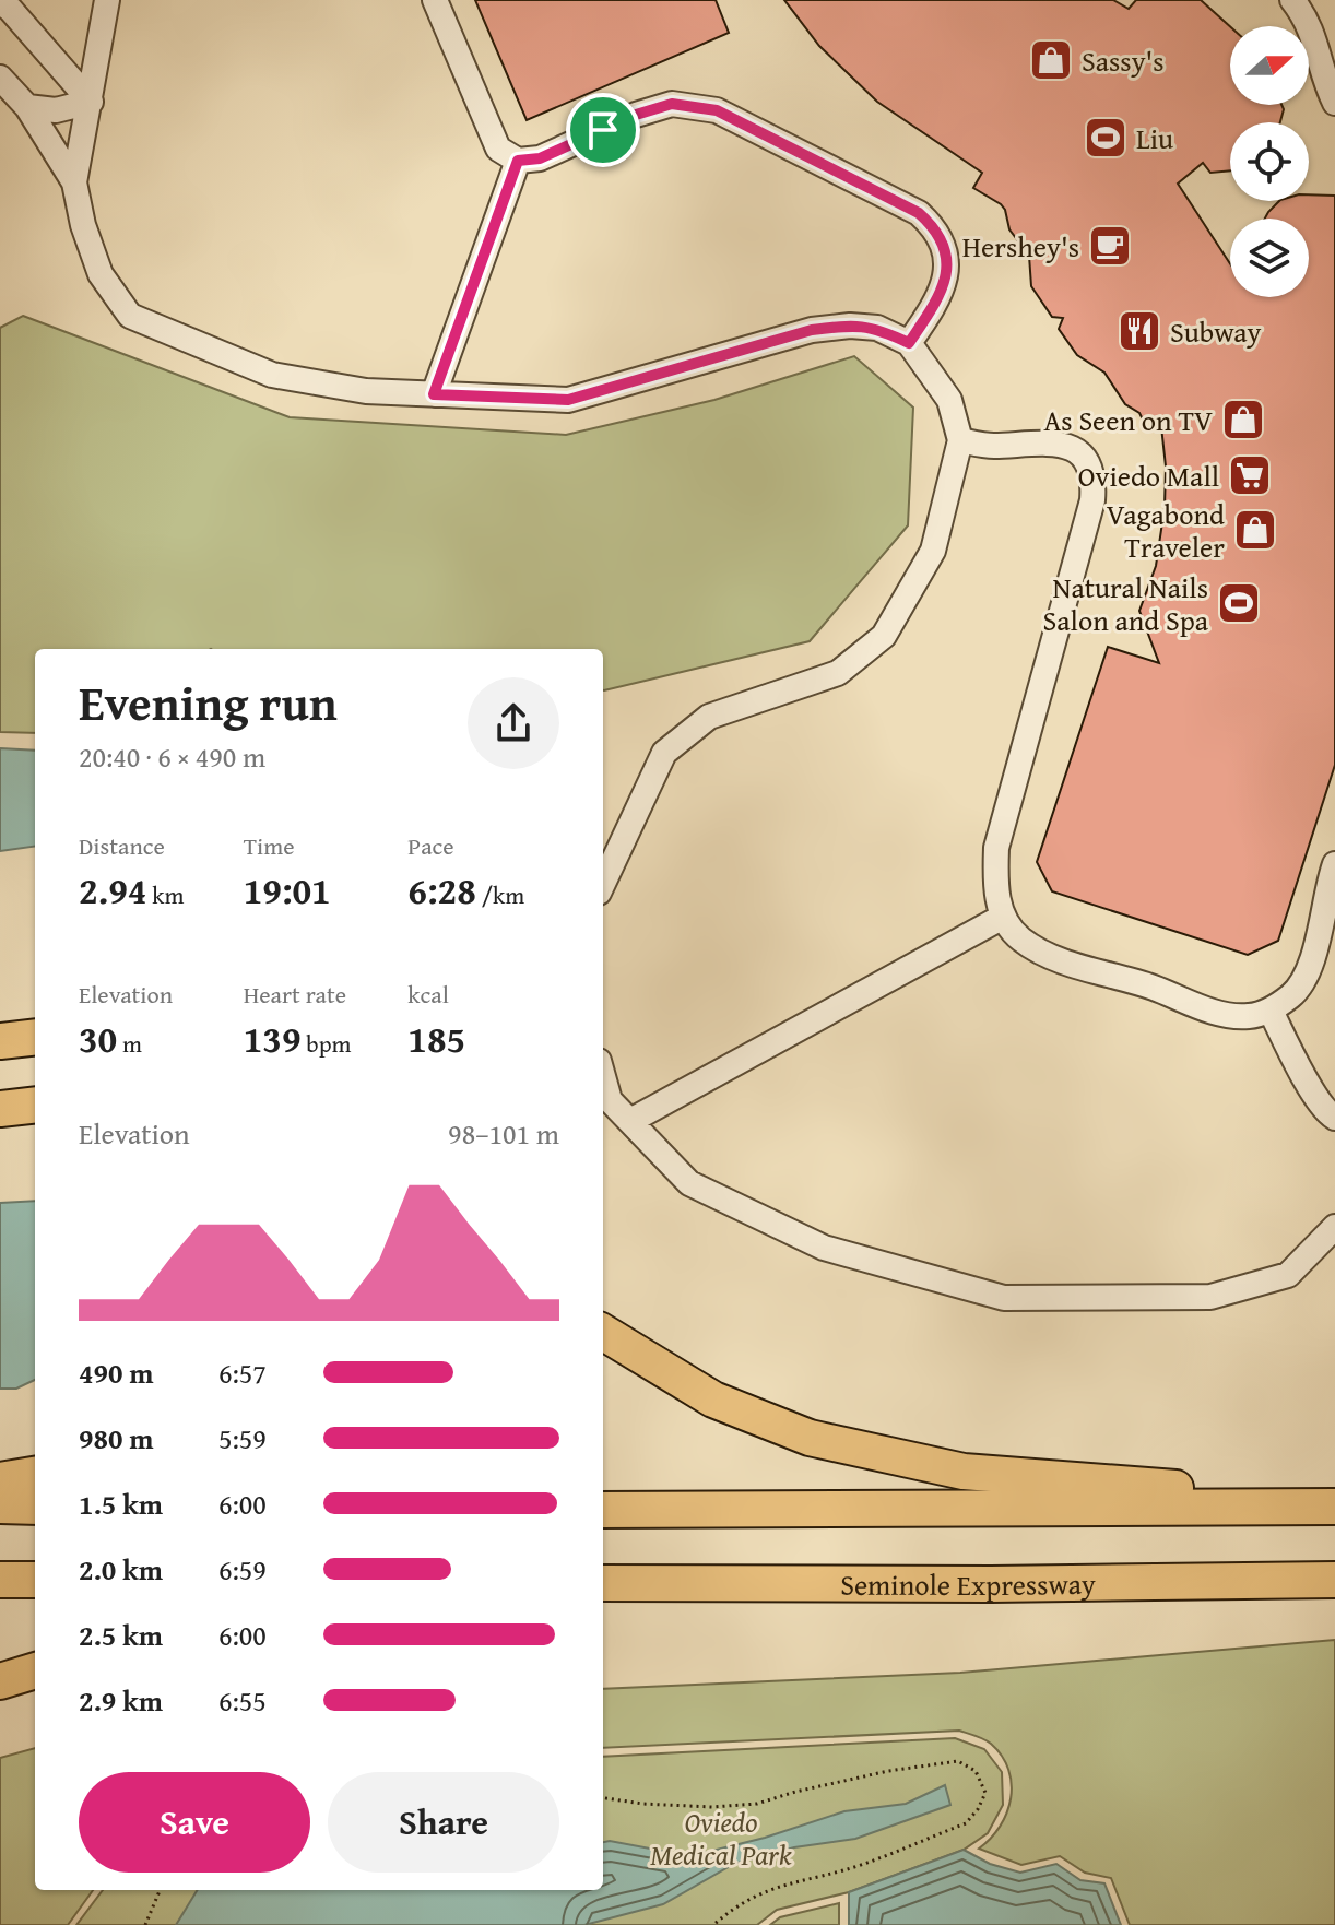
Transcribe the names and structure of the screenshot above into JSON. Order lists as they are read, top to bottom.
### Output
{
  "streets": {
    "highway": ["Seminole Expressway"]
  },
  "parks": ["Oviedo Medical Park"],
  "places": {
    "shop": ["Sassy's", "As Seen on TV", "Vagabond Traveler"],
    "sports": ["Liu", "Natural Nails Salon and Spa"],
    "cafe": ["Hershey's"],
    "restaurant": ["Subway"],
    "supermarket": ["Oviedo Mall"]
  },
  "north": "right",
  "page": {
    "heading": ["Evening run", "20:40 · 6 × 490 m"],
    "stats": [
      ["Distance", "2.94 km"],
      ["Time", "19:01"],
      ["Pace", "6:28 /km"],
      ["Elevation", "30 m"],
      ["Heart rate", "139 bpm"],
      ["kcal", "185"]
    ],
    "chart": ["Elevation", "98–101 m"],
    "list": [
      {
        "name": "490 m",
        "note": "6:57"
      },
      {
        "name": "980 m",
        "note": "5:59"
      },
      {
        "name": "1.5 km",
        "note": "6:00"
      },
      {
        "name": "2.0 km",
        "note": "6:59"
      },
      {
        "name": "2.5 km",
        "note": "6:00"
      },
      {
        "name": "2.9 km",
        "note": "6:55"
      }
    ],
    "buttons": ["Save", "Share"]
  }
}
